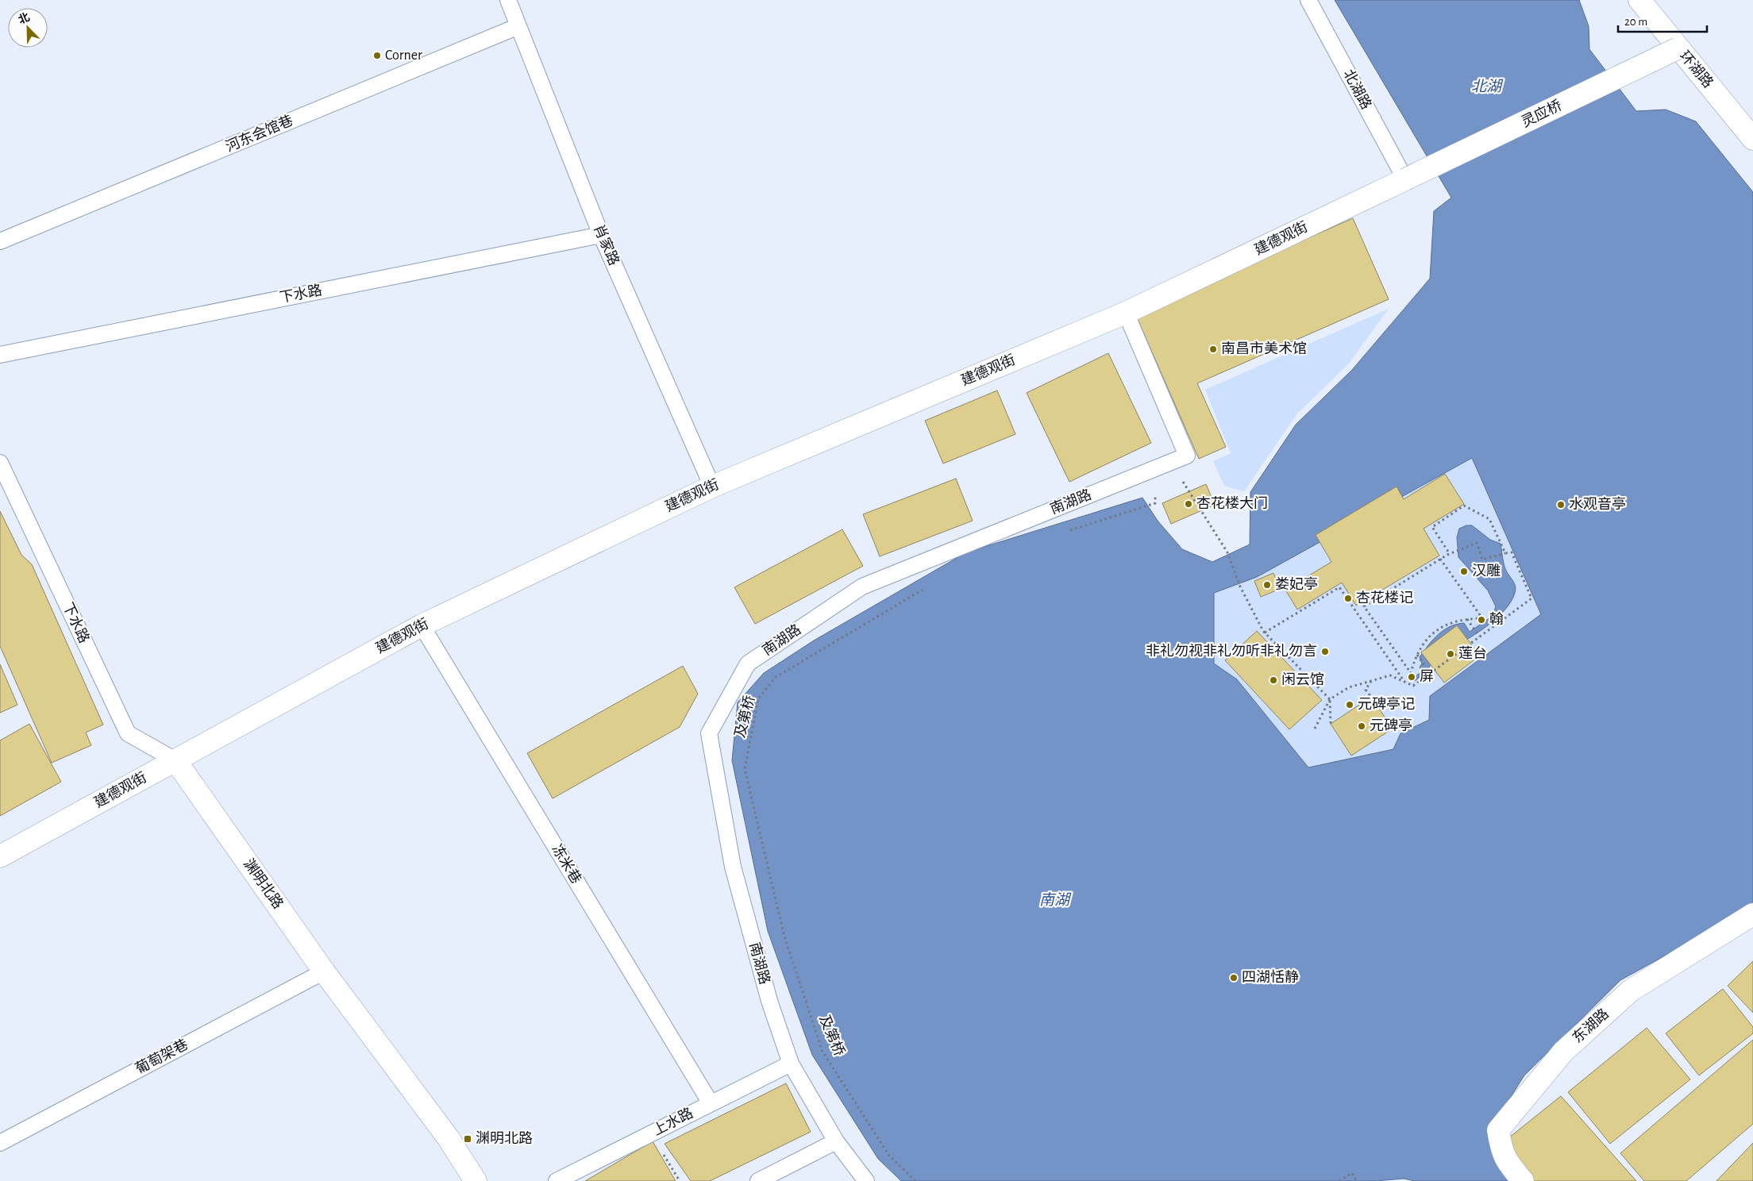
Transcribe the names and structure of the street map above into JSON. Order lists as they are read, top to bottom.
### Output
{
  "streets": {
    "street": [
      "环湖路",
      "灵应桥",
      "建德观街",
      "渊明北路",
      "东湖路"
    ],
    "lane": [
      "北湖路",
      "河东会馆巷",
      "肖家路",
      "下水路",
      "南湖路",
      "冻米巷",
      "葡萄架巷",
      "上水路"
    ],
    "path": ["及第桥"]
  },
  "crossings": [
    ["环湖路", "灵应桥"],
    ["北湖路", "灵应桥"],
    ["北湖路", "建德观街"],
    ["灵应桥", "建德观街"],
    ["河东会馆巷", "肖家路"],
    ["建德观街", "肖家路"],
    ["建德观街", "下水路"],
    ["建德观街", "南湖路"],
    ["建德观街", "冻米巷"],
    ["建德观街", "渊明北路"],
    ["肖家路", "下水路"],
    ["下水路", "渊明北路"],
    ["南湖路", "上水路"],
    ["冻米巷", "上水路"],
    ["渊明北路", "葡萄架巷"]
  ],
  "water": ["北湖", "南湖"],
  "places": {
    "other": [
      "Corner",
      "南昌市美术馆",
      "杏花楼大门",
      "水观音亭",
      "汉雕",
      "娄妃亭",
      "杏花楼记",
      "翰",
      "非礼勿视非礼勿听非礼勿言",
      "莲台",
      "屏",
      "闲云馆",
      "元碑亭记",
      "元碑亭",
      "四湖恬静"
    ],
    "transit": ["渊明北路"]
  },
  "scale_bar": "20 m",
  "north": "top left"
}
